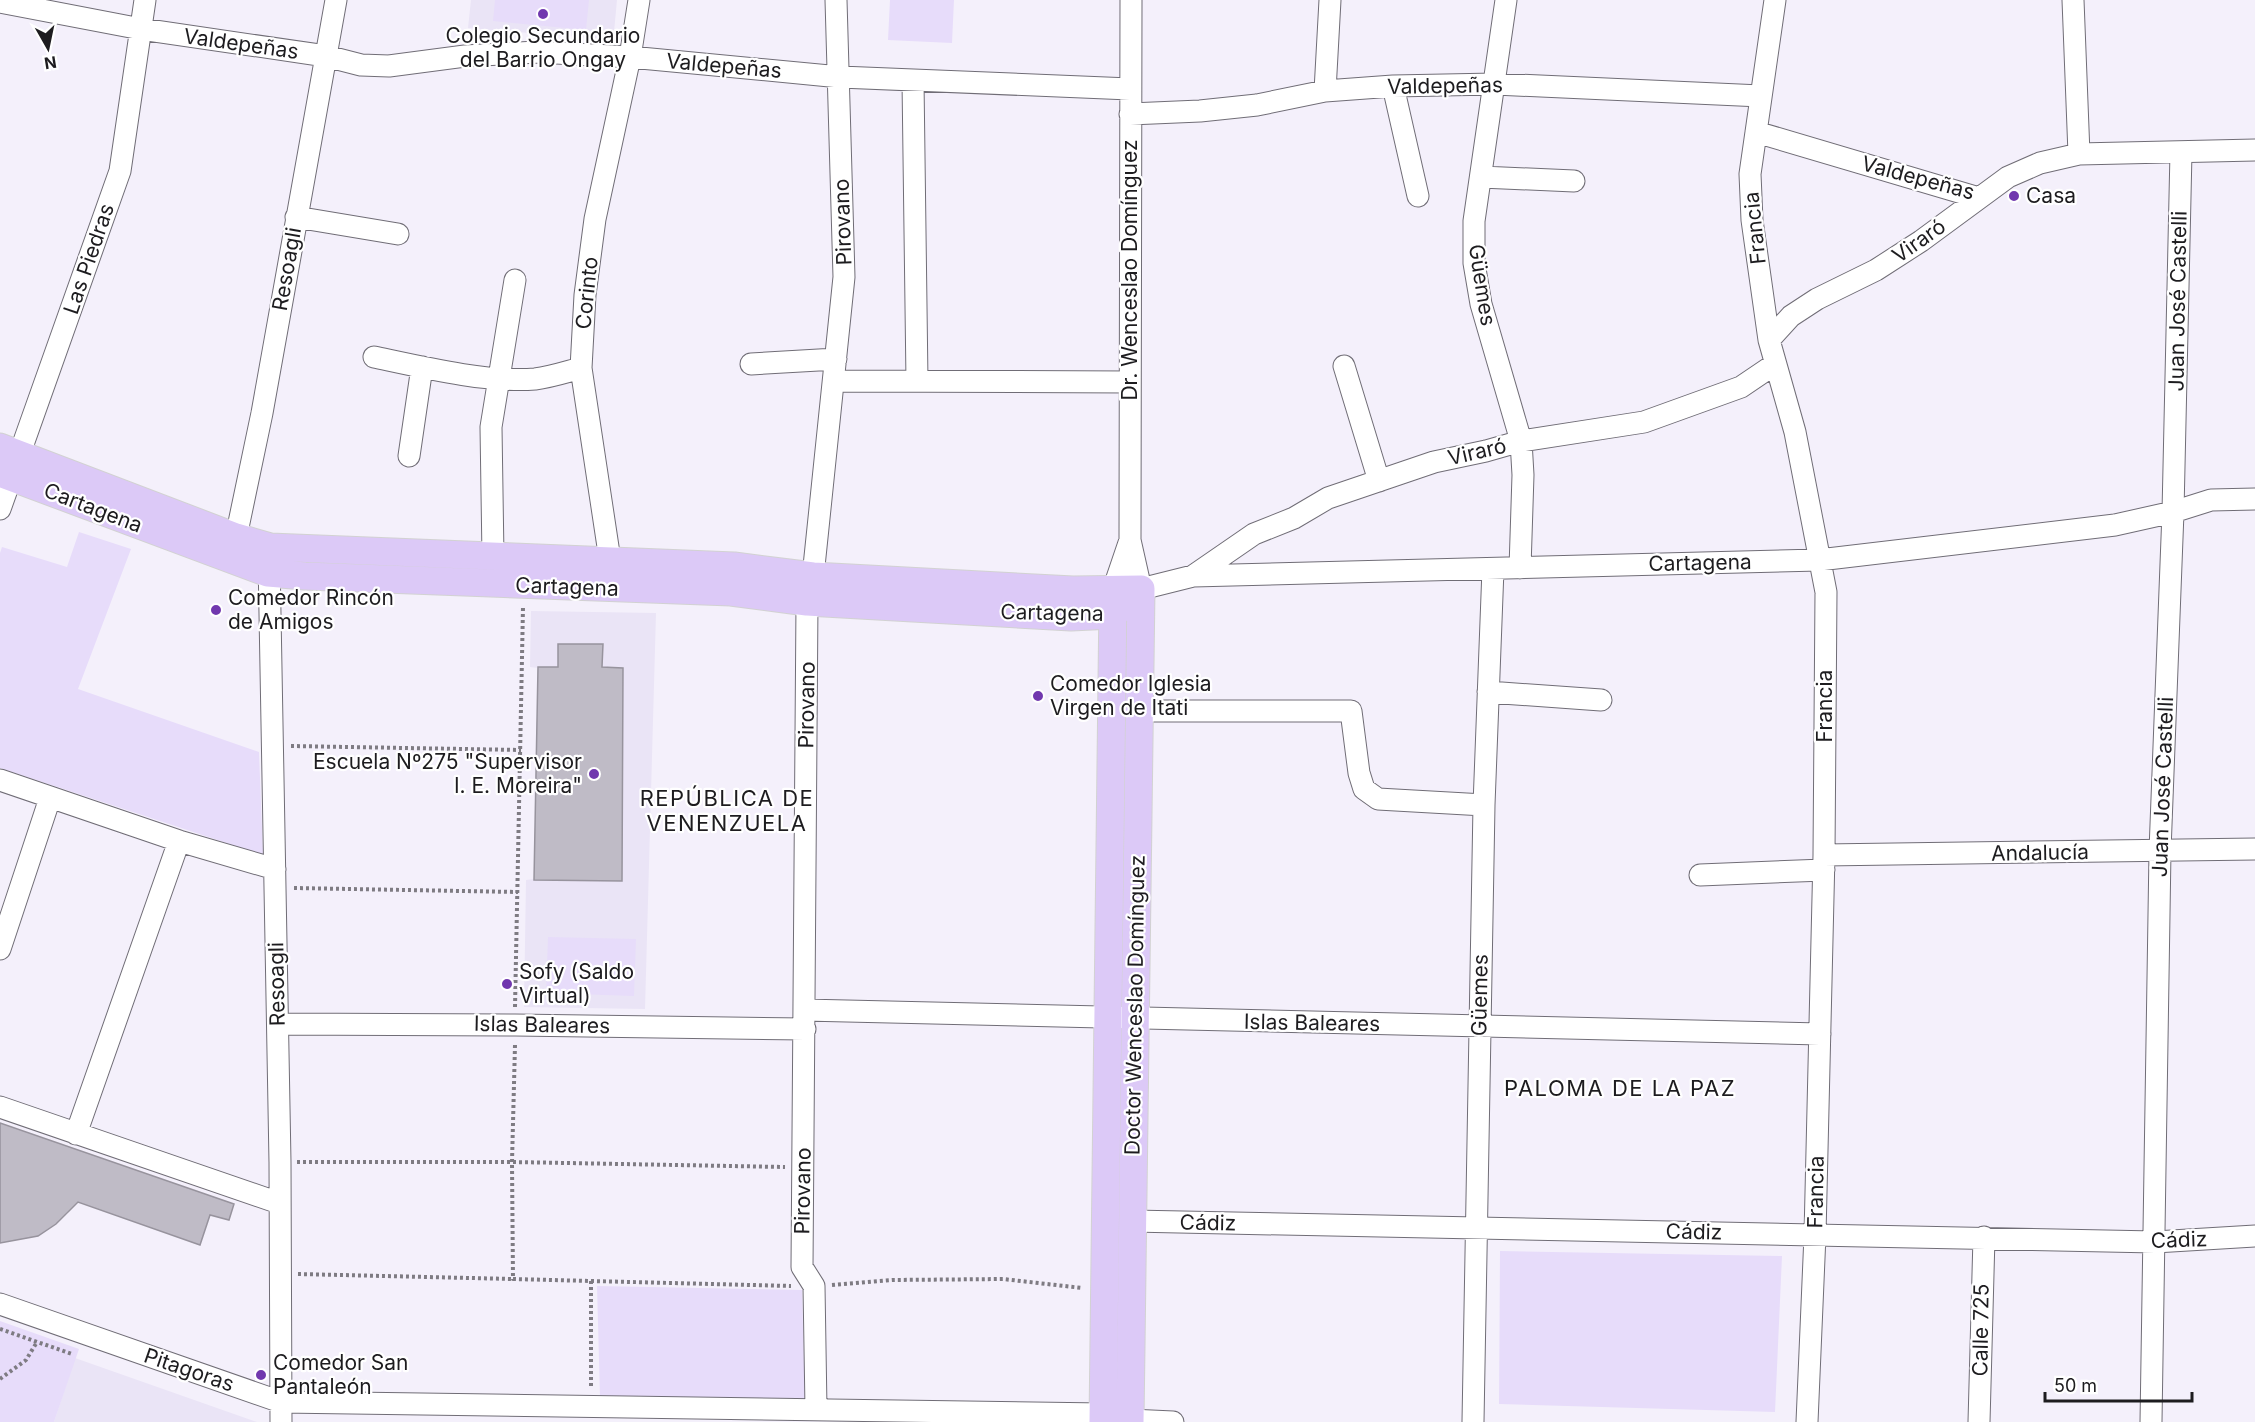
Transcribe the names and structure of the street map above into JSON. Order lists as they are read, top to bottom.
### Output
{
  "streets": {
    "main road": ["Cartagena", "Doctor Wenceslao Domínguez"],
    "street": [
      "Valdepeñas",
      "Pirovano",
      "Francia",
      "Viraró",
      "Las Piedras",
      "Resoagli",
      "Dr. Wenceslao Domínguez",
      "Güemes",
      "Corinto",
      "Juan José Castelli",
      "Andalucía",
      "Islas Baleares",
      "Cádiz",
      "Calle 725",
      "Pitagoras"
    ]
  },
  "crossings": [
    ["Valdepeñas", "Pirovano"],
    ["Valdepeñas", "Francia"],
    ["Valdepeñas", "Viraró"],
    ["Valdepeñas", "Las Piedras"],
    ["Valdepeñas", "Resoagli"],
    ["Valdepeñas", "Dr. Wenceslao Domínguez"],
    ["Valdepeñas", "Güemes"],
    ["Valdepeñas", "Corinto"],
    ["Valdepeñas", "Juan José Castelli"],
    ["Pirovano", "Cartagena"],
    ["Pirovano", "Islas Baleares"],
    ["Pirovano", "Pitagoras"],
    ["Francia", "Viraró"],
    ["Francia", "Cartagena"],
    ["Francia", "Andalucía"],
    ["Francia", "Islas Baleares"],
    ["Francia", "Cádiz"],
    ["Viraró", "Güemes"],
    ["Viraró", "Cartagena"],
    ["Las Piedras", "Cartagena"],
    ["Resoagli", "Cartagena"],
    ["Resoagli", "Islas Baleares"],
    ["Resoagli", "Pitagoras"],
    ["Dr. Wenceslao Domínguez", "Cartagena"],
    ["Dr. Wenceslao Domínguez", "Doctor Wenceslao Domínguez"],
    ["Güemes", "Cartagena"],
    ["Güemes", "Islas Baleares"],
    ["Güemes", "Cádiz"],
    ["Corinto", "Cartagena"],
    ["Juan José Castelli", "Cartagena"],
    ["Juan José Castelli", "Andalucía"],
    ["Juan José Castelli", "Cádiz"],
    ["Cartagena", "Doctor Wenceslao Domínguez"],
    ["Doctor Wenceslao Domínguez", "Islas Baleares"],
    ["Doctor Wenceslao Domínguez", "Cádiz"],
    ["Doctor Wenceslao Domínguez", "Pitagoras"],
    ["Cádiz", "Calle 725"]
  ],
  "districts": ["REPÚBLICA DE VENENZUELA", "PALOMA DE LA PAZ"],
  "places": [
    "Colegio Secundario del Barrio Ongay",
    "Casa",
    "Comedor Rincón de Amigos",
    "Comedor Iglesia Virgen de Itati",
    "Escuela Nº275 \"Supervisor I. E. Moreira\"",
    "Sofy (Saldo Virtual)",
    "Comedor San Pantaleón"
  ],
  "scale_bar": "50 m",
  "north": "bottom"
}
